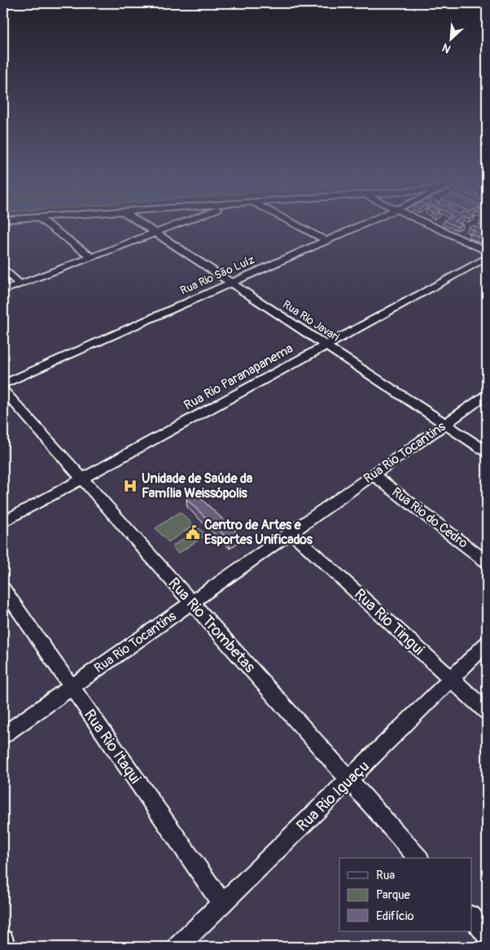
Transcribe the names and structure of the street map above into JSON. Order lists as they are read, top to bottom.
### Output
{
  "streets": {
    "street": [
      "Rua Rio São Luíz",
      "Rua Rio Javari",
      "Rua Rio Paranapanema",
      "Rua Rio Tocantins",
      "Rua Rio do Cedro",
      "Rua Rio Tingui",
      "Rua Rio Trombetas",
      "Rua Rio Itaqui",
      "Rua Rio Iguaçu"
    ]
  },
  "crossings": [
    ["Rua Rio São Luíz", "Rua Rio Javari"],
    ["Rua Rio Javari", "Rua Rio Paranapanema"],
    ["Rua Rio Javari", "Rua Rio Tocantins"],
    ["Rua Rio Paranapanema", "Rua Rio Trombetas"],
    ["Rua Rio Tocantins", "Rua Rio do Cedro"],
    ["Rua Rio Tocantins", "Rua Rio Tingui"],
    ["Rua Rio Tocantins", "Rua Rio Trombetas"],
    ["Rua Rio Tocantins", "Rua Rio Itaqui"],
    ["Rua Rio Tingui", "Rua Rio Iguaçu"],
    ["Rua Rio Trombetas", "Rua Rio Iguaçu"],
    ["Rua Rio Itaqui", "Rua Rio Iguaçu"]
  ],
  "places": {
    "hospital": ["Unidade de Saúde da Família Weissópolis"],
    "public building": ["Centro de Artes e Esportes Unificados"]
  },
  "legend": ["Rua", "Parque", "Edifício"],
  "north": "bottom left"
}
